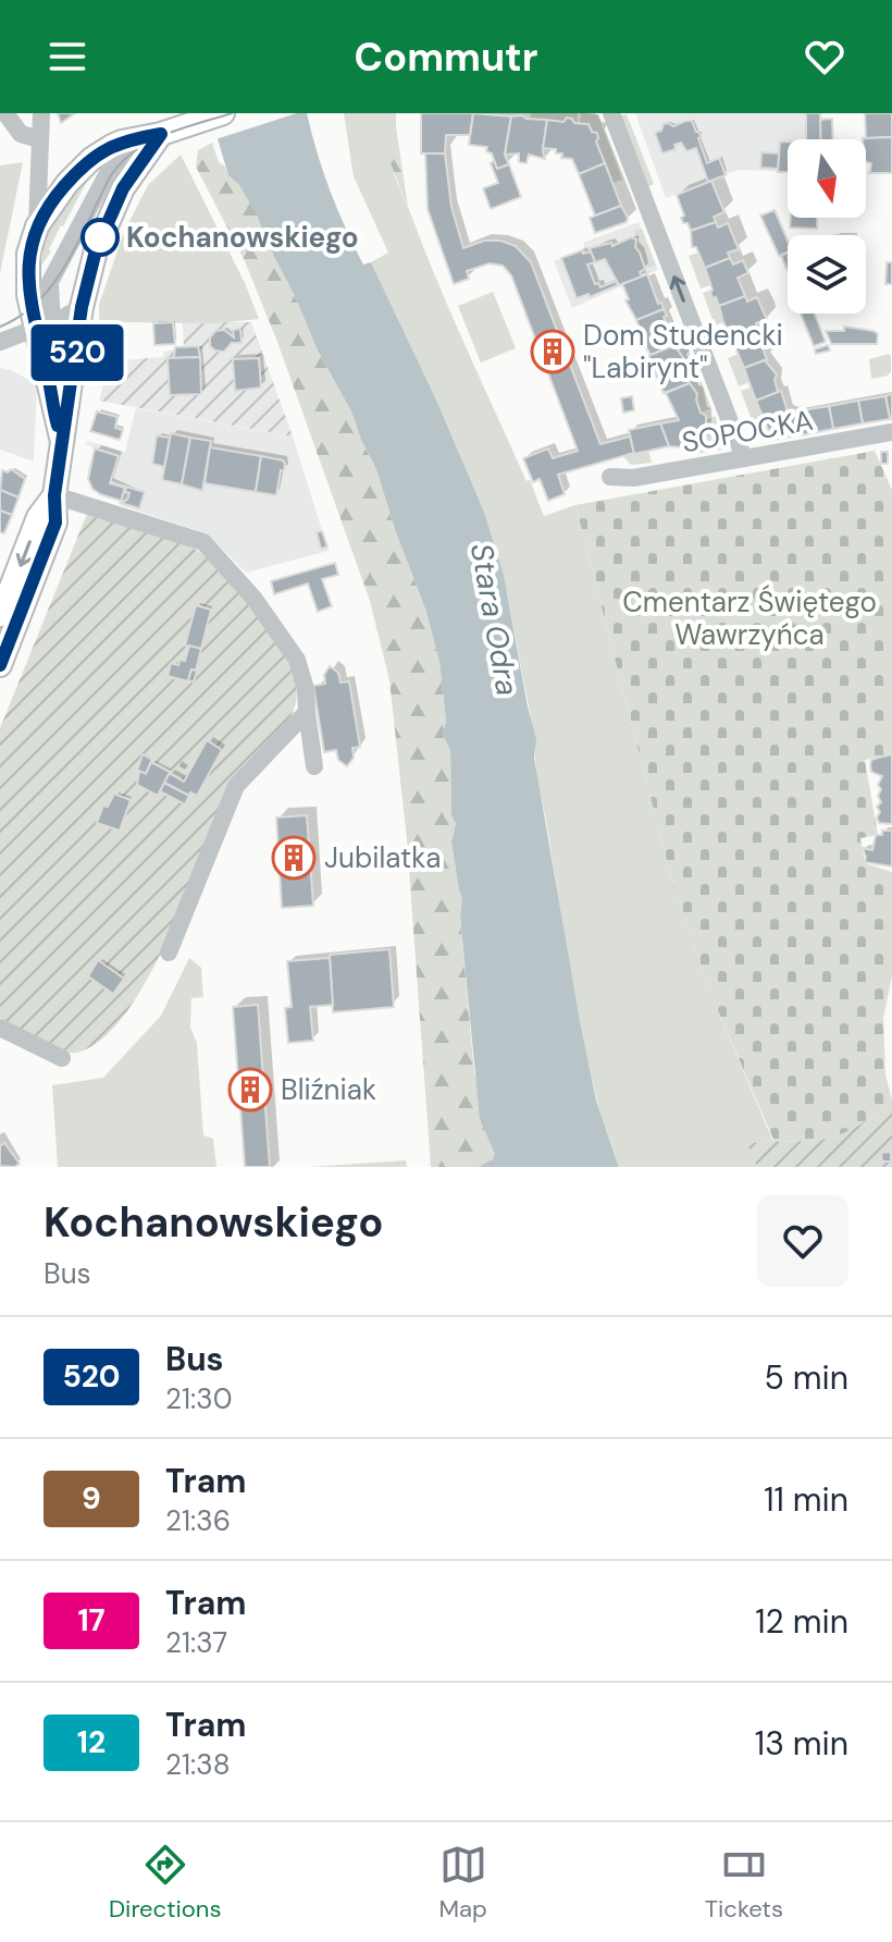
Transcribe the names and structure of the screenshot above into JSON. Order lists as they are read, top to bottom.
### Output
{
  "streets": {
    "street": ["SOPOCKA"]
  },
  "water": ["Stara Odra"],
  "parks": ["Cmentarz Świętego Wawrzyńca"],
  "places": {
    "other": ["Kochanowskiego"],
    "building": ["Dom Studencki \"Labirynt\"", "Jubilatka", "Bliźniak"]
  },
  "lines": ["bus line 520"],
  "north": "bottom",
  "page": {
    "header": "Commutr",
    "on_map": "520",
    "heading": ["Kochanowskiego", "Bus"],
    "list": [
      {
        "mark": "520",
        "name": "Bus",
        "note": "21:30",
        "value": "5 min"
      },
      {
        "mark": "9",
        "name": "Tram",
        "note": "21:36",
        "value": "11 min"
      },
      {
        "mark": "17",
        "name": "Tram",
        "note": "21:37",
        "value": "12 min"
      },
      {
        "mark": "12",
        "name": "Tram",
        "note": "21:38",
        "value": "13 min"
      }
    ],
    "tabs": ["Directions", "Map", "Tickets"]
  }
}
